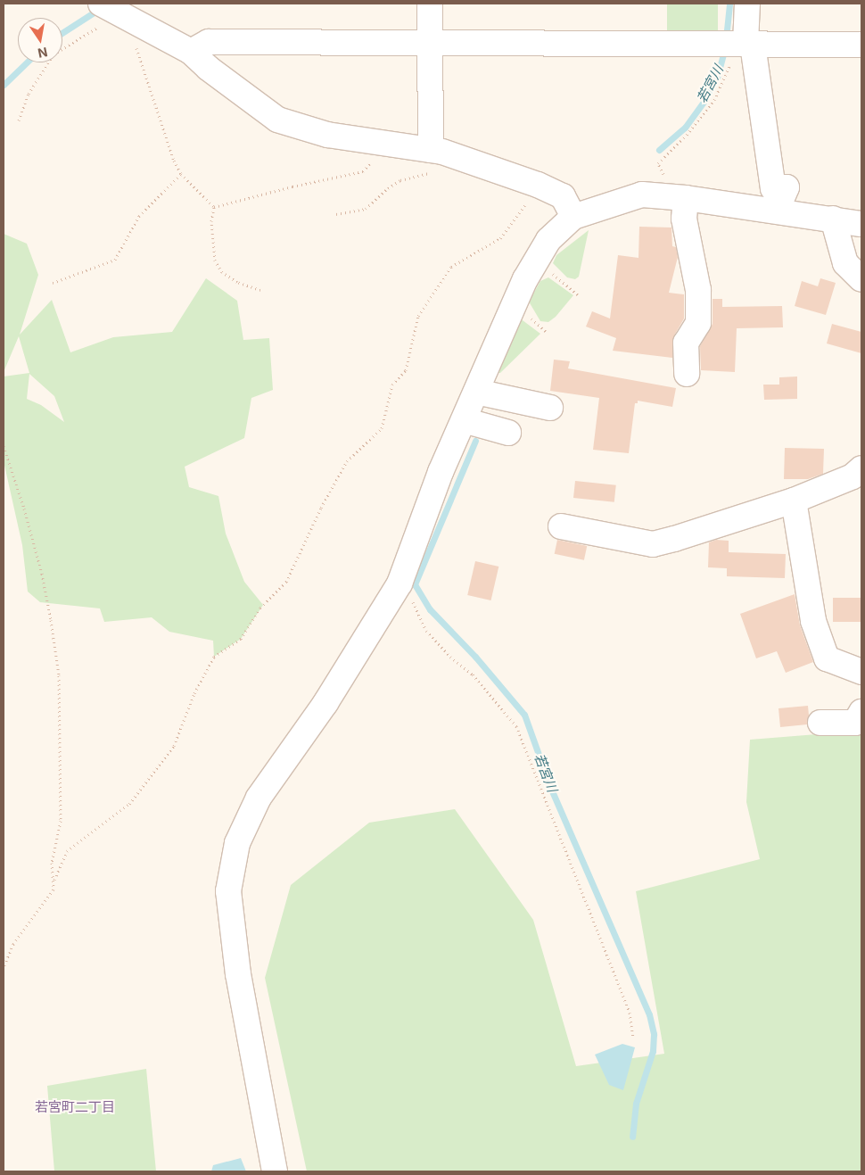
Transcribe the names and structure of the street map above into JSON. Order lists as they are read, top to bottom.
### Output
{
  "districts": ["若宮町二丁目"],
  "water": ["若宮川"],
  "north": "bottom"
}
